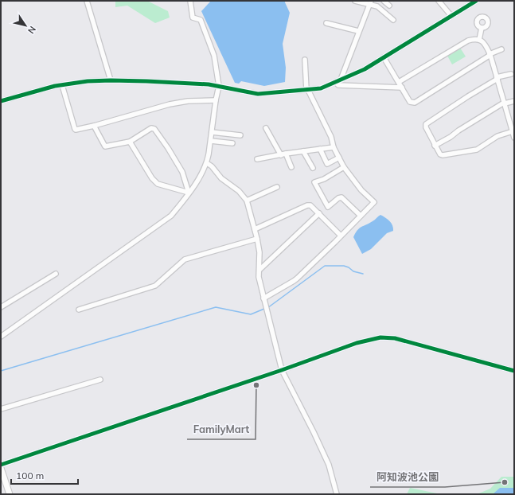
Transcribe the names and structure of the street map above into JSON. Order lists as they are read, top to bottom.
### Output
{
  "places": ["FamilyMart", "阿知波池公園"],
  "scale_bar": "100 m",
  "north": "bottom right"
}
